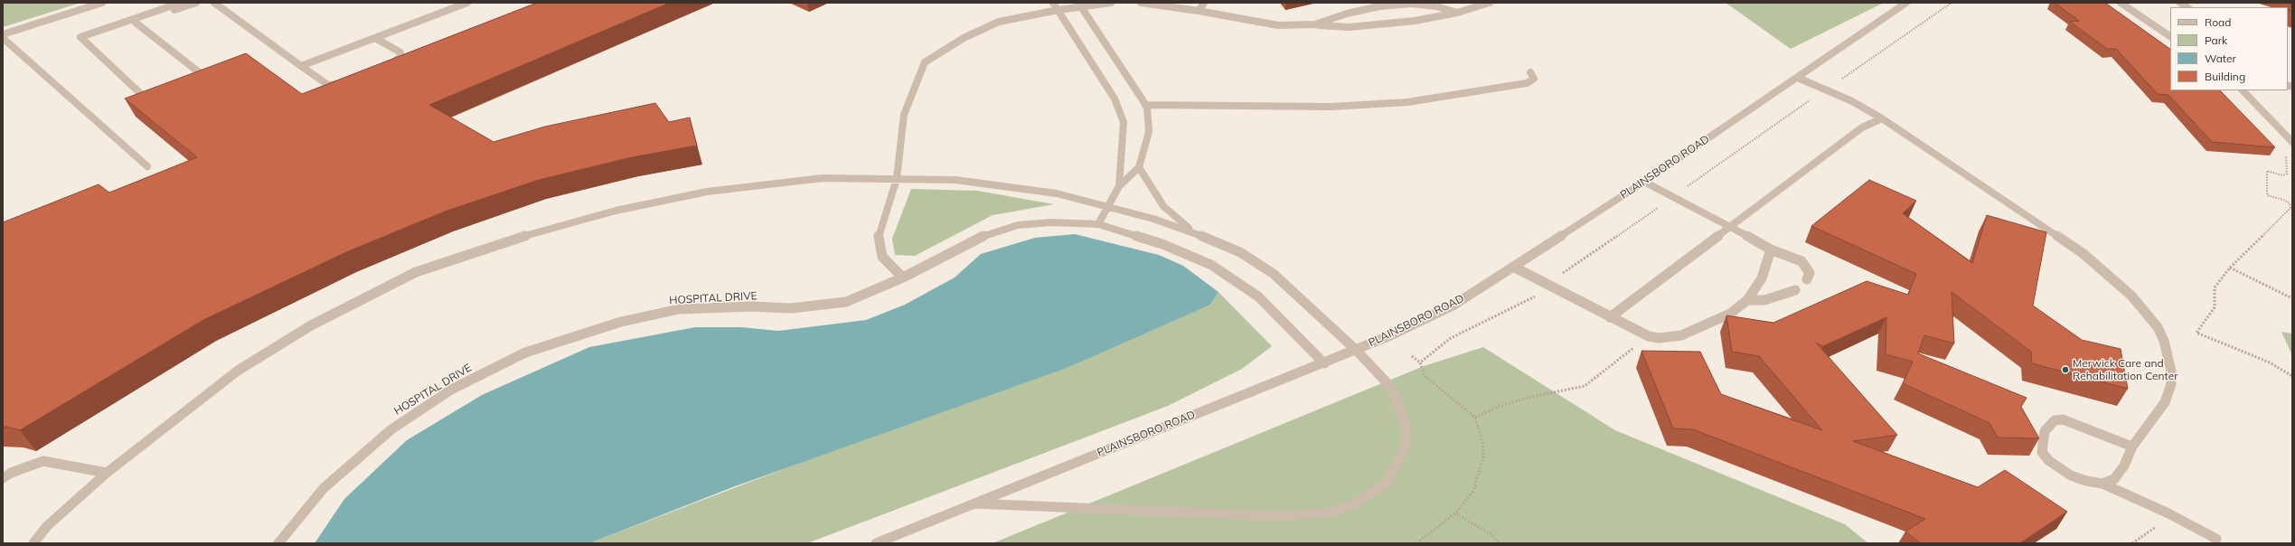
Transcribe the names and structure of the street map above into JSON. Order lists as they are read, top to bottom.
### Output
{
  "streets": {
    "street": ["PLAINSBORO ROAD", "HOSPITAL DRIVE"]
  },
  "crossings": [
    ["PLAINSBORO ROAD", "HOSPITAL DRIVE"]
  ],
  "places": ["Merwick Care and Rehabilitation Center"],
  "legend": [
    "Road",
    "Park",
    "Water",
    "Building"
  ]
}
